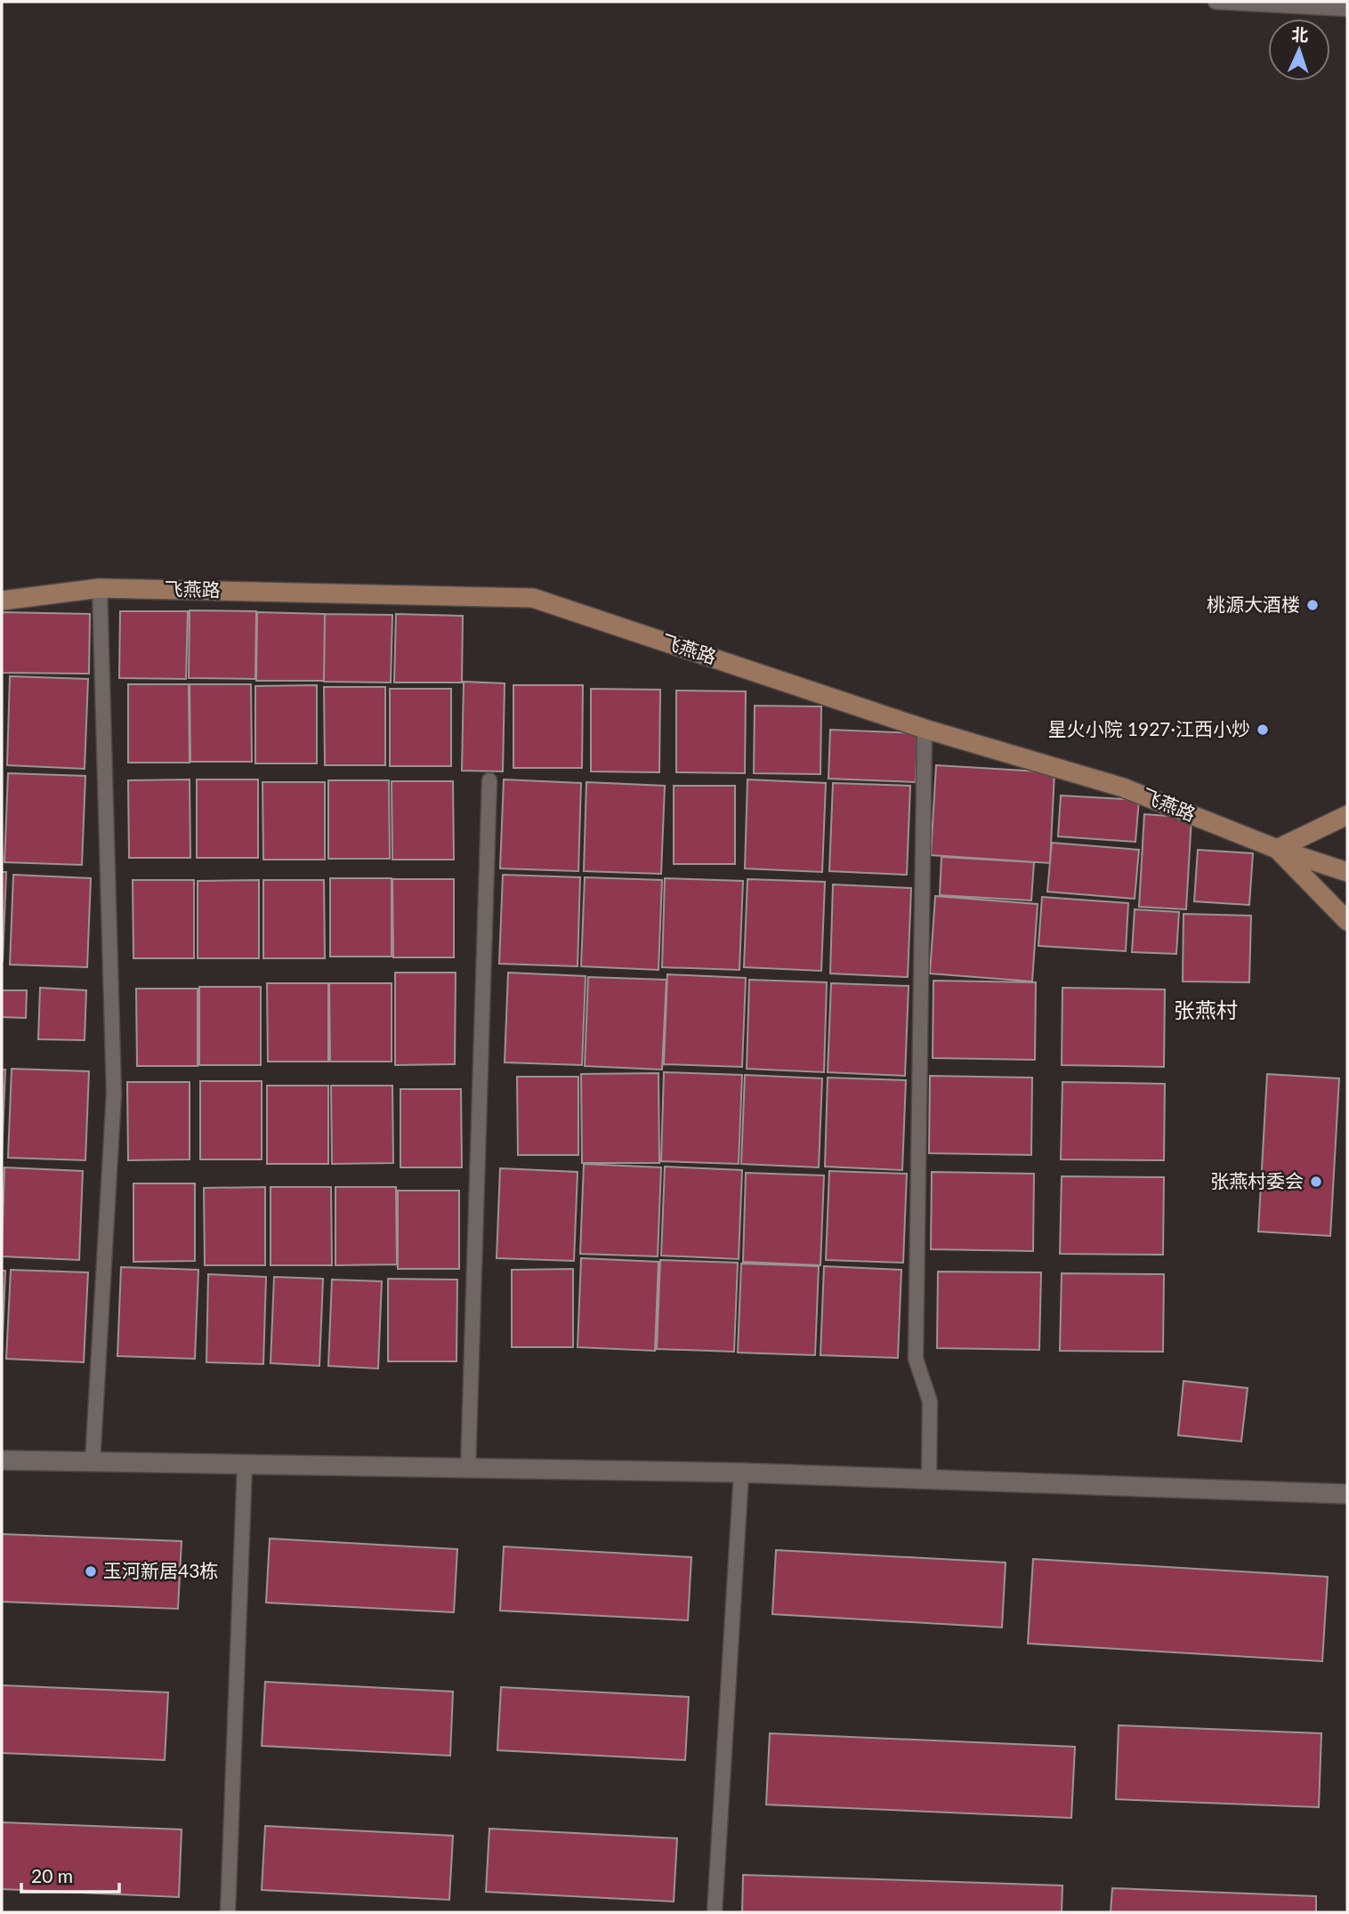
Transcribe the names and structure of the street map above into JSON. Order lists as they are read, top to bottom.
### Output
{
  "streets": {
    "street": ["飞燕路"]
  },
  "districts": ["张燕村"],
  "places": [
    "桃源大酒楼",
    "星火小院 1927·江西小炒",
    "张燕村委会",
    "玉河新居43栋"
  ],
  "scale_bar": "20 m",
  "north": "top"
}
